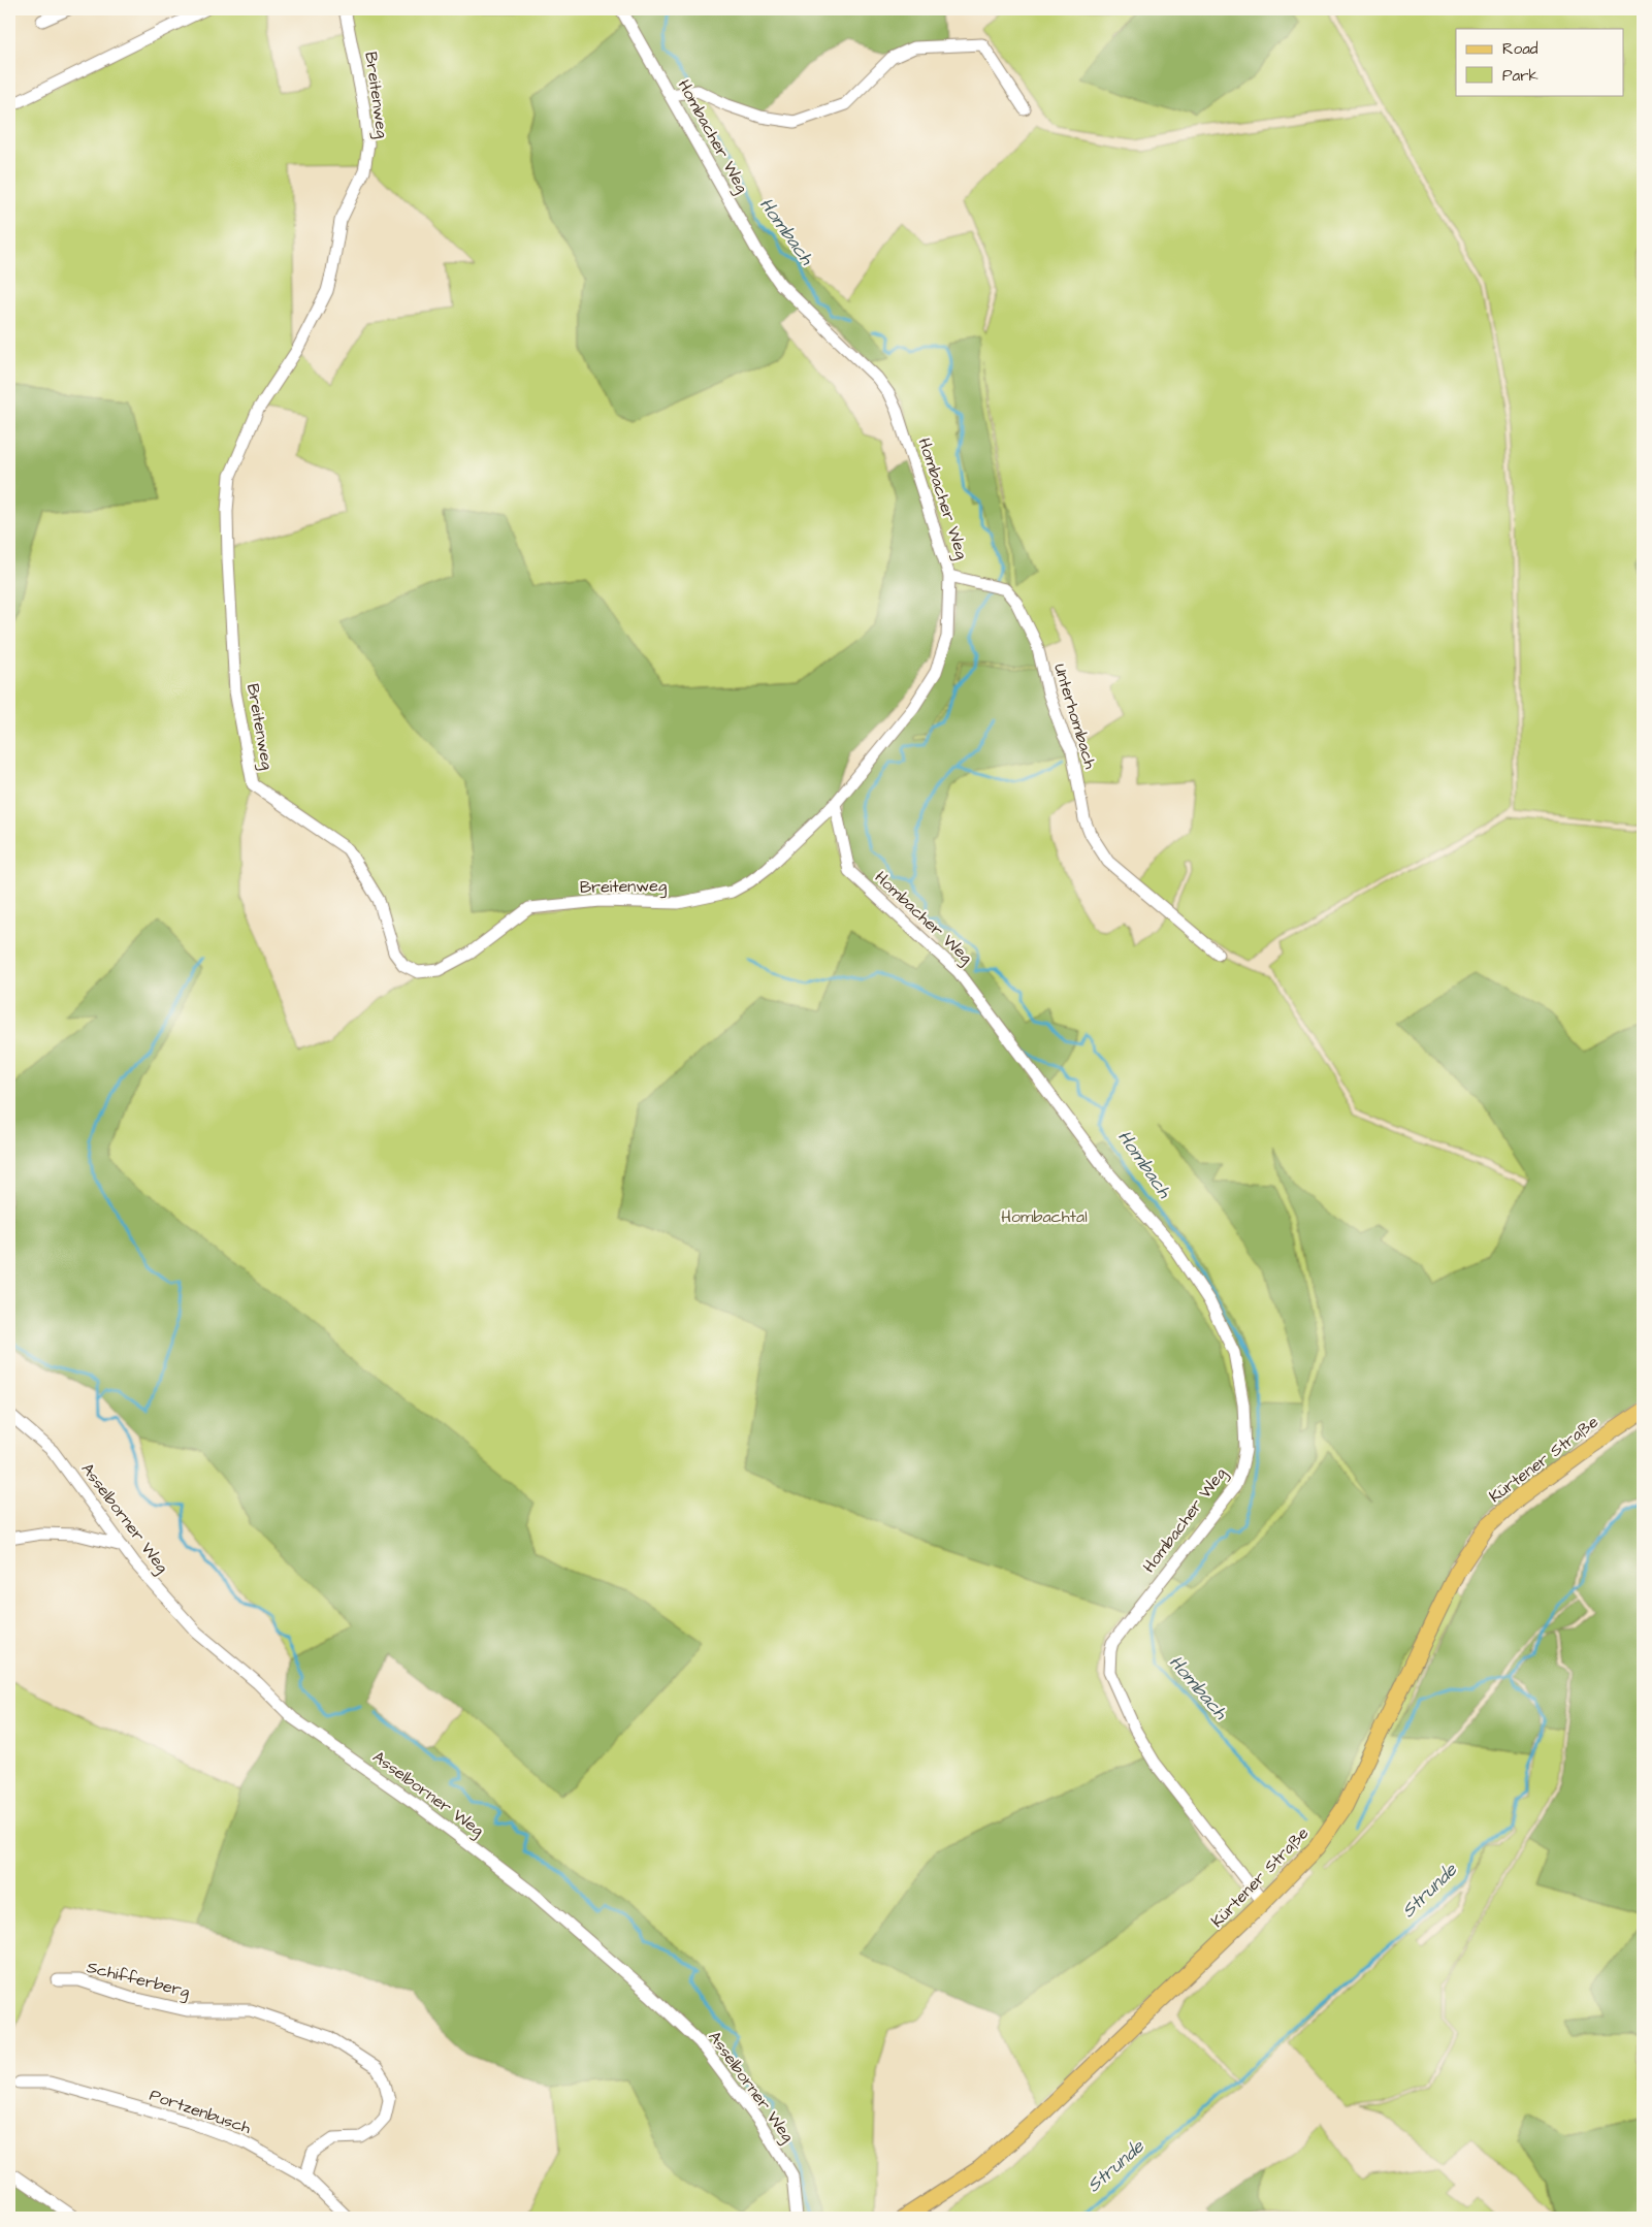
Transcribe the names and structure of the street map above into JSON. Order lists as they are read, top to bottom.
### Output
{
  "streets": {
    "main road": ["Kürtener Straße"],
    "street": [
      "Breitenweg",
      "Hombacher Weg",
      "Unterhombach",
      "Asselborner Weg",
      "Schifferberg",
      "Portzenbusch"
    ]
  },
  "crossings": [
    ["Breitenweg", "Hombacher Weg"],
    ["Hombacher Weg", "Unterhombach"],
    ["Hombacher Weg", "Kürtener Straße"],
    ["Schifferberg", "Portzenbusch"]
  ],
  "water": ["Hombach", "Strunde"],
  "parks": ["Hombachtal"],
  "legend": ["Road", "Park"]
}
